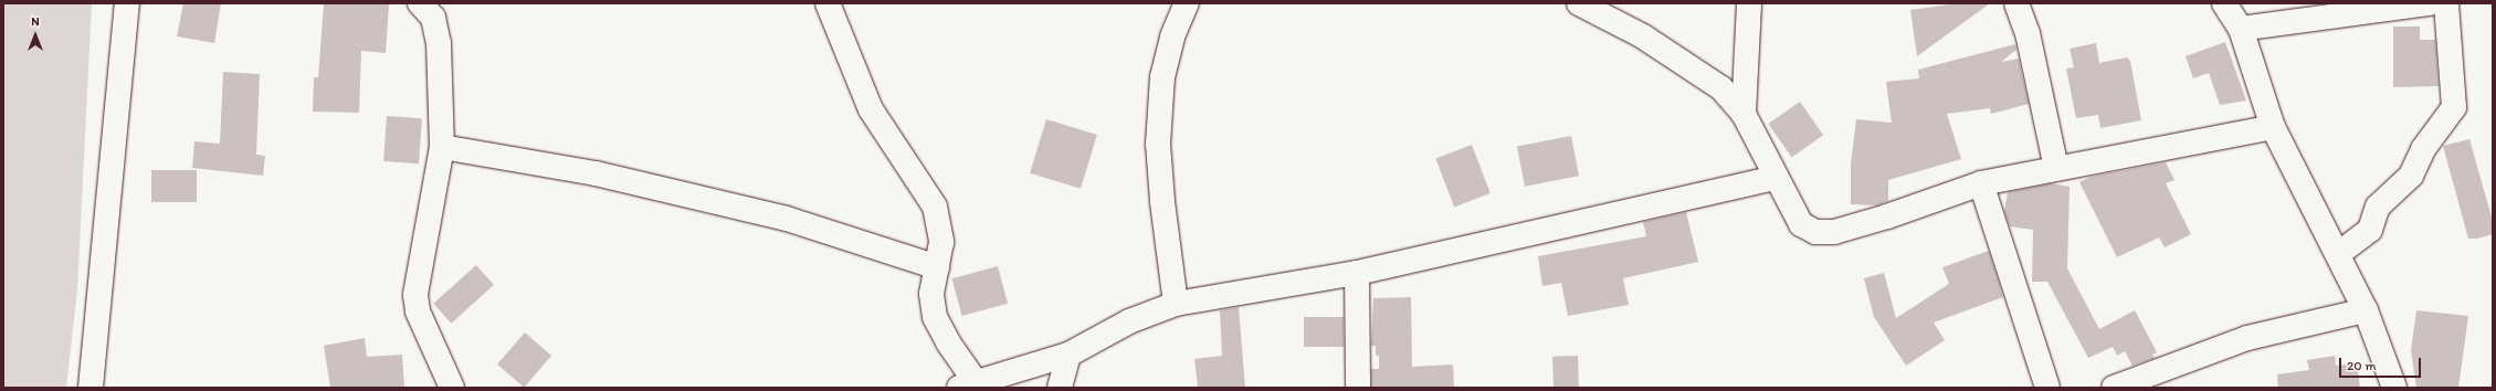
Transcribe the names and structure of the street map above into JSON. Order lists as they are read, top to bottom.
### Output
{
  "scale_bar": "20 m",
  "north": "top"
}
